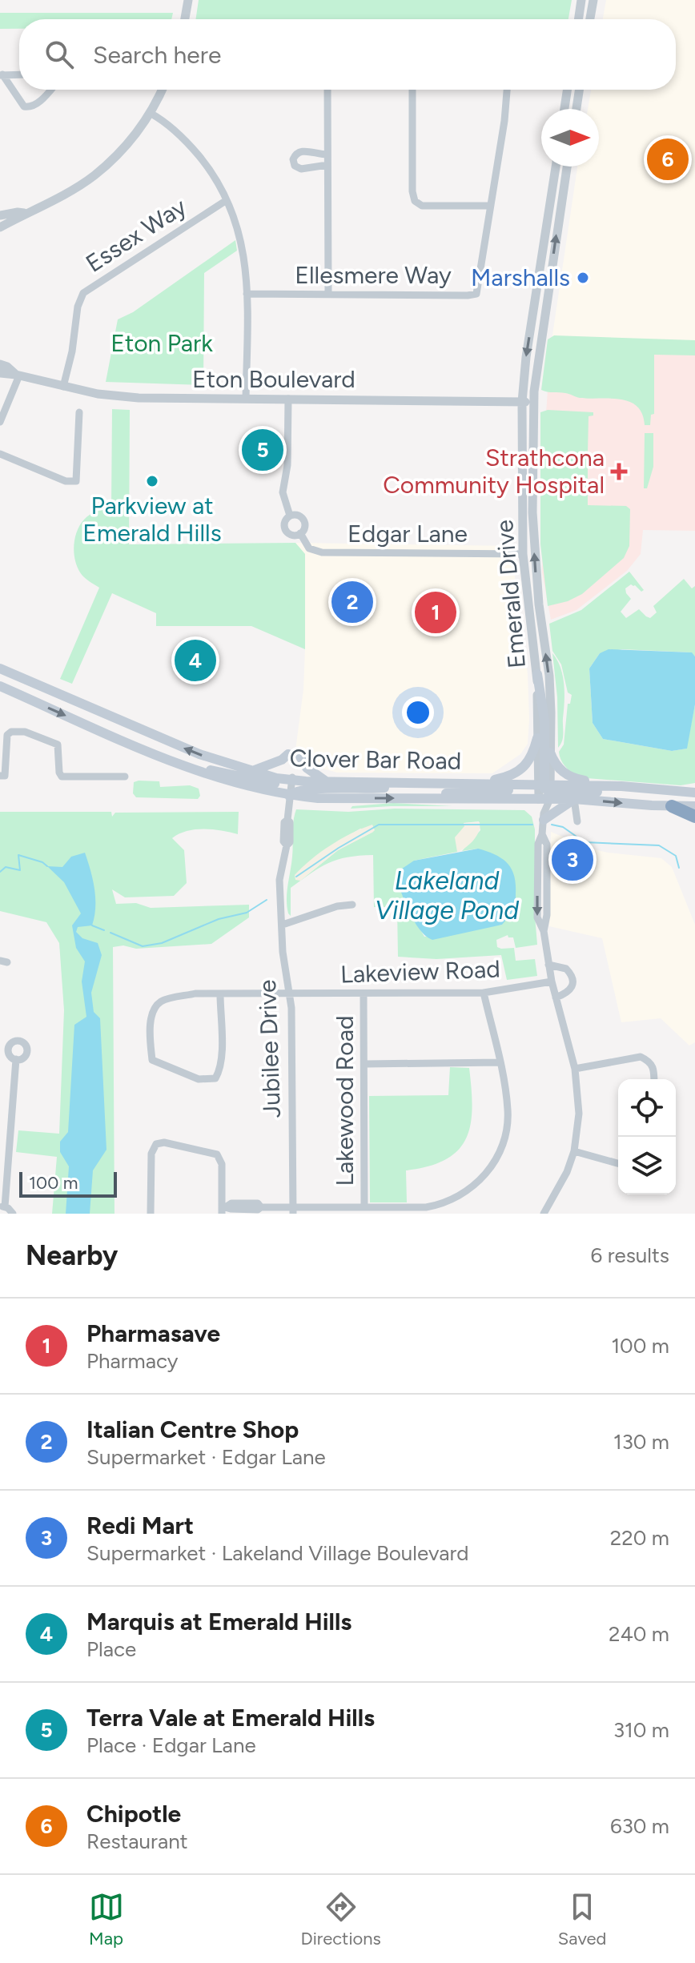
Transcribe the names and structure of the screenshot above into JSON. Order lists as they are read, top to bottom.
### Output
{
  "streets": {
    "main road": ["Clover Bar Road"],
    "street": [
      "Essex Way",
      "Ellesmere Way",
      "Eton Boulevard",
      "Edgar Lane",
      "Emerald Drive",
      "Lakeview Road",
      "Jubilee Drive",
      "Lakewood Road"
    ]
  },
  "crossings": [
    ["Essex Way", "Eton Boulevard"],
    ["Eton Boulevard", "Edgar Lane"],
    ["Eton Boulevard", "Emerald Drive"],
    ["Edgar Lane", "Emerald Drive"],
    ["Emerald Drive", "Clover Bar Road"],
    ["Clover Bar Road", "Jubilee Drive"],
    ["Lakeview Road", "Jubilee Drive"],
    ["Lakeview Road", "Lakewood Road"]
  ],
  "water": ["Lakeland Village Pond"],
  "parks": ["Eton Park"],
  "places": {
    "other": ["Marshalls", "Parkview at Emerald Hills"],
    "health": ["Strathcona Community Hospital"]
  },
  "scale_bar": "100 m",
  "north": "right",
  "page": {
    "search": "Search here",
    "pins": [
      "6",
      "5",
      "2",
      "1",
      "4",
      "3"
    ],
    "scale": "100 m",
    "heading": ["Nearby", "6 results"],
    "list": [
      {
        "mark": "1",
        "name": "Pharmasave",
        "note": "Pharmacy",
        "value": "100 m"
      },
      {
        "mark": "2",
        "name": "Italian Centre Shop",
        "note": "Supermarket · Edgar Lane",
        "value": "130 m"
      },
      {
        "mark": "3",
        "name": "Redi Mart",
        "note": "Supermarket · Lakeland Village Boulevard",
        "value": "220 m"
      },
      {
        "mark": "4",
        "name": "Marquis at Emerald Hills",
        "note": "Place",
        "value": "240 m"
      },
      {
        "mark": "5",
        "name": "Terra Vale at Emerald Hills",
        "note": "Place · Edgar Lane",
        "value": "310 m"
      },
      {
        "mark": "6",
        "name": "Chipotle",
        "note": "Restaurant",
        "value": "630 m"
      }
    ],
    "nav": ["Map", "Directions", "Saved"]
  }
}
